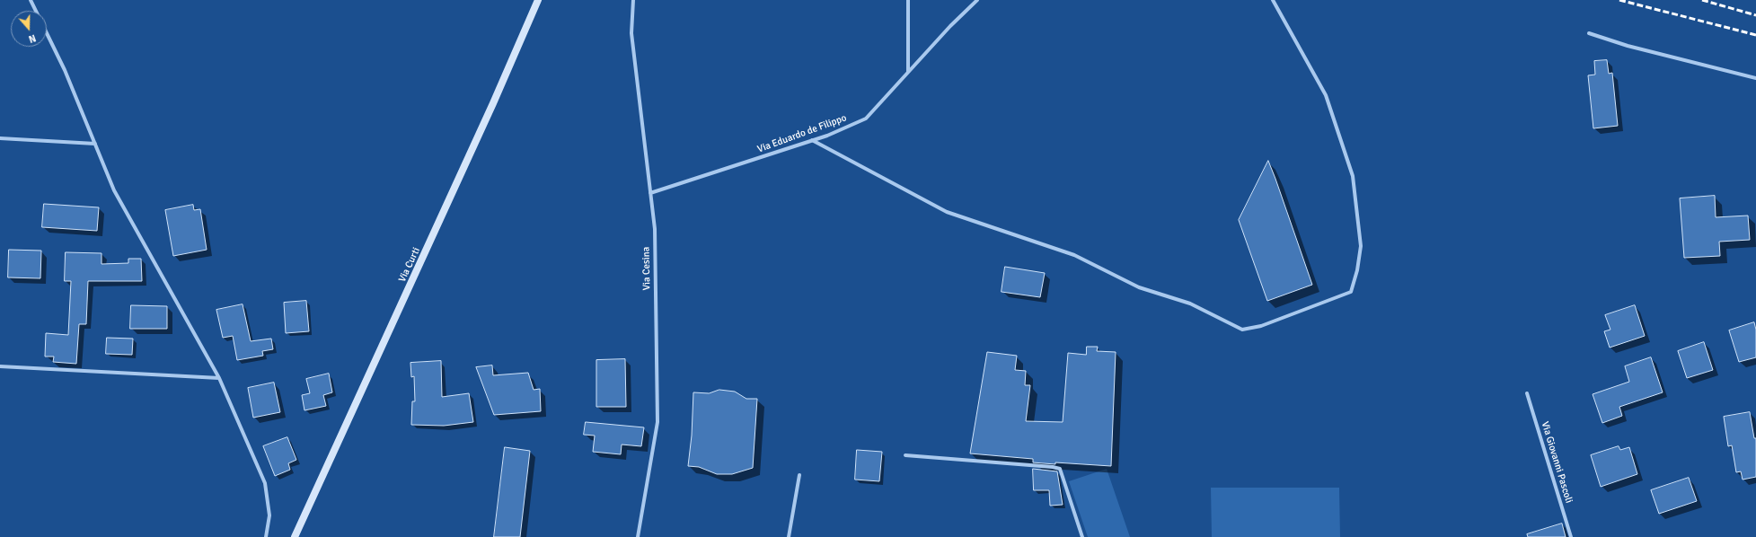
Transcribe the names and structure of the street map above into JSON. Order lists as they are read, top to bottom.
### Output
{
  "streets": {
    "main road": ["Via Curti"],
    "street": ["Via Eduardo de Filippo", "Via Cesina", "Via Giovanni Pascoli"]
  },
  "crossings": [
    ["Via Eduardo de Filippo", "Via Cesina"]
  ],
  "north": "bottom"
}
